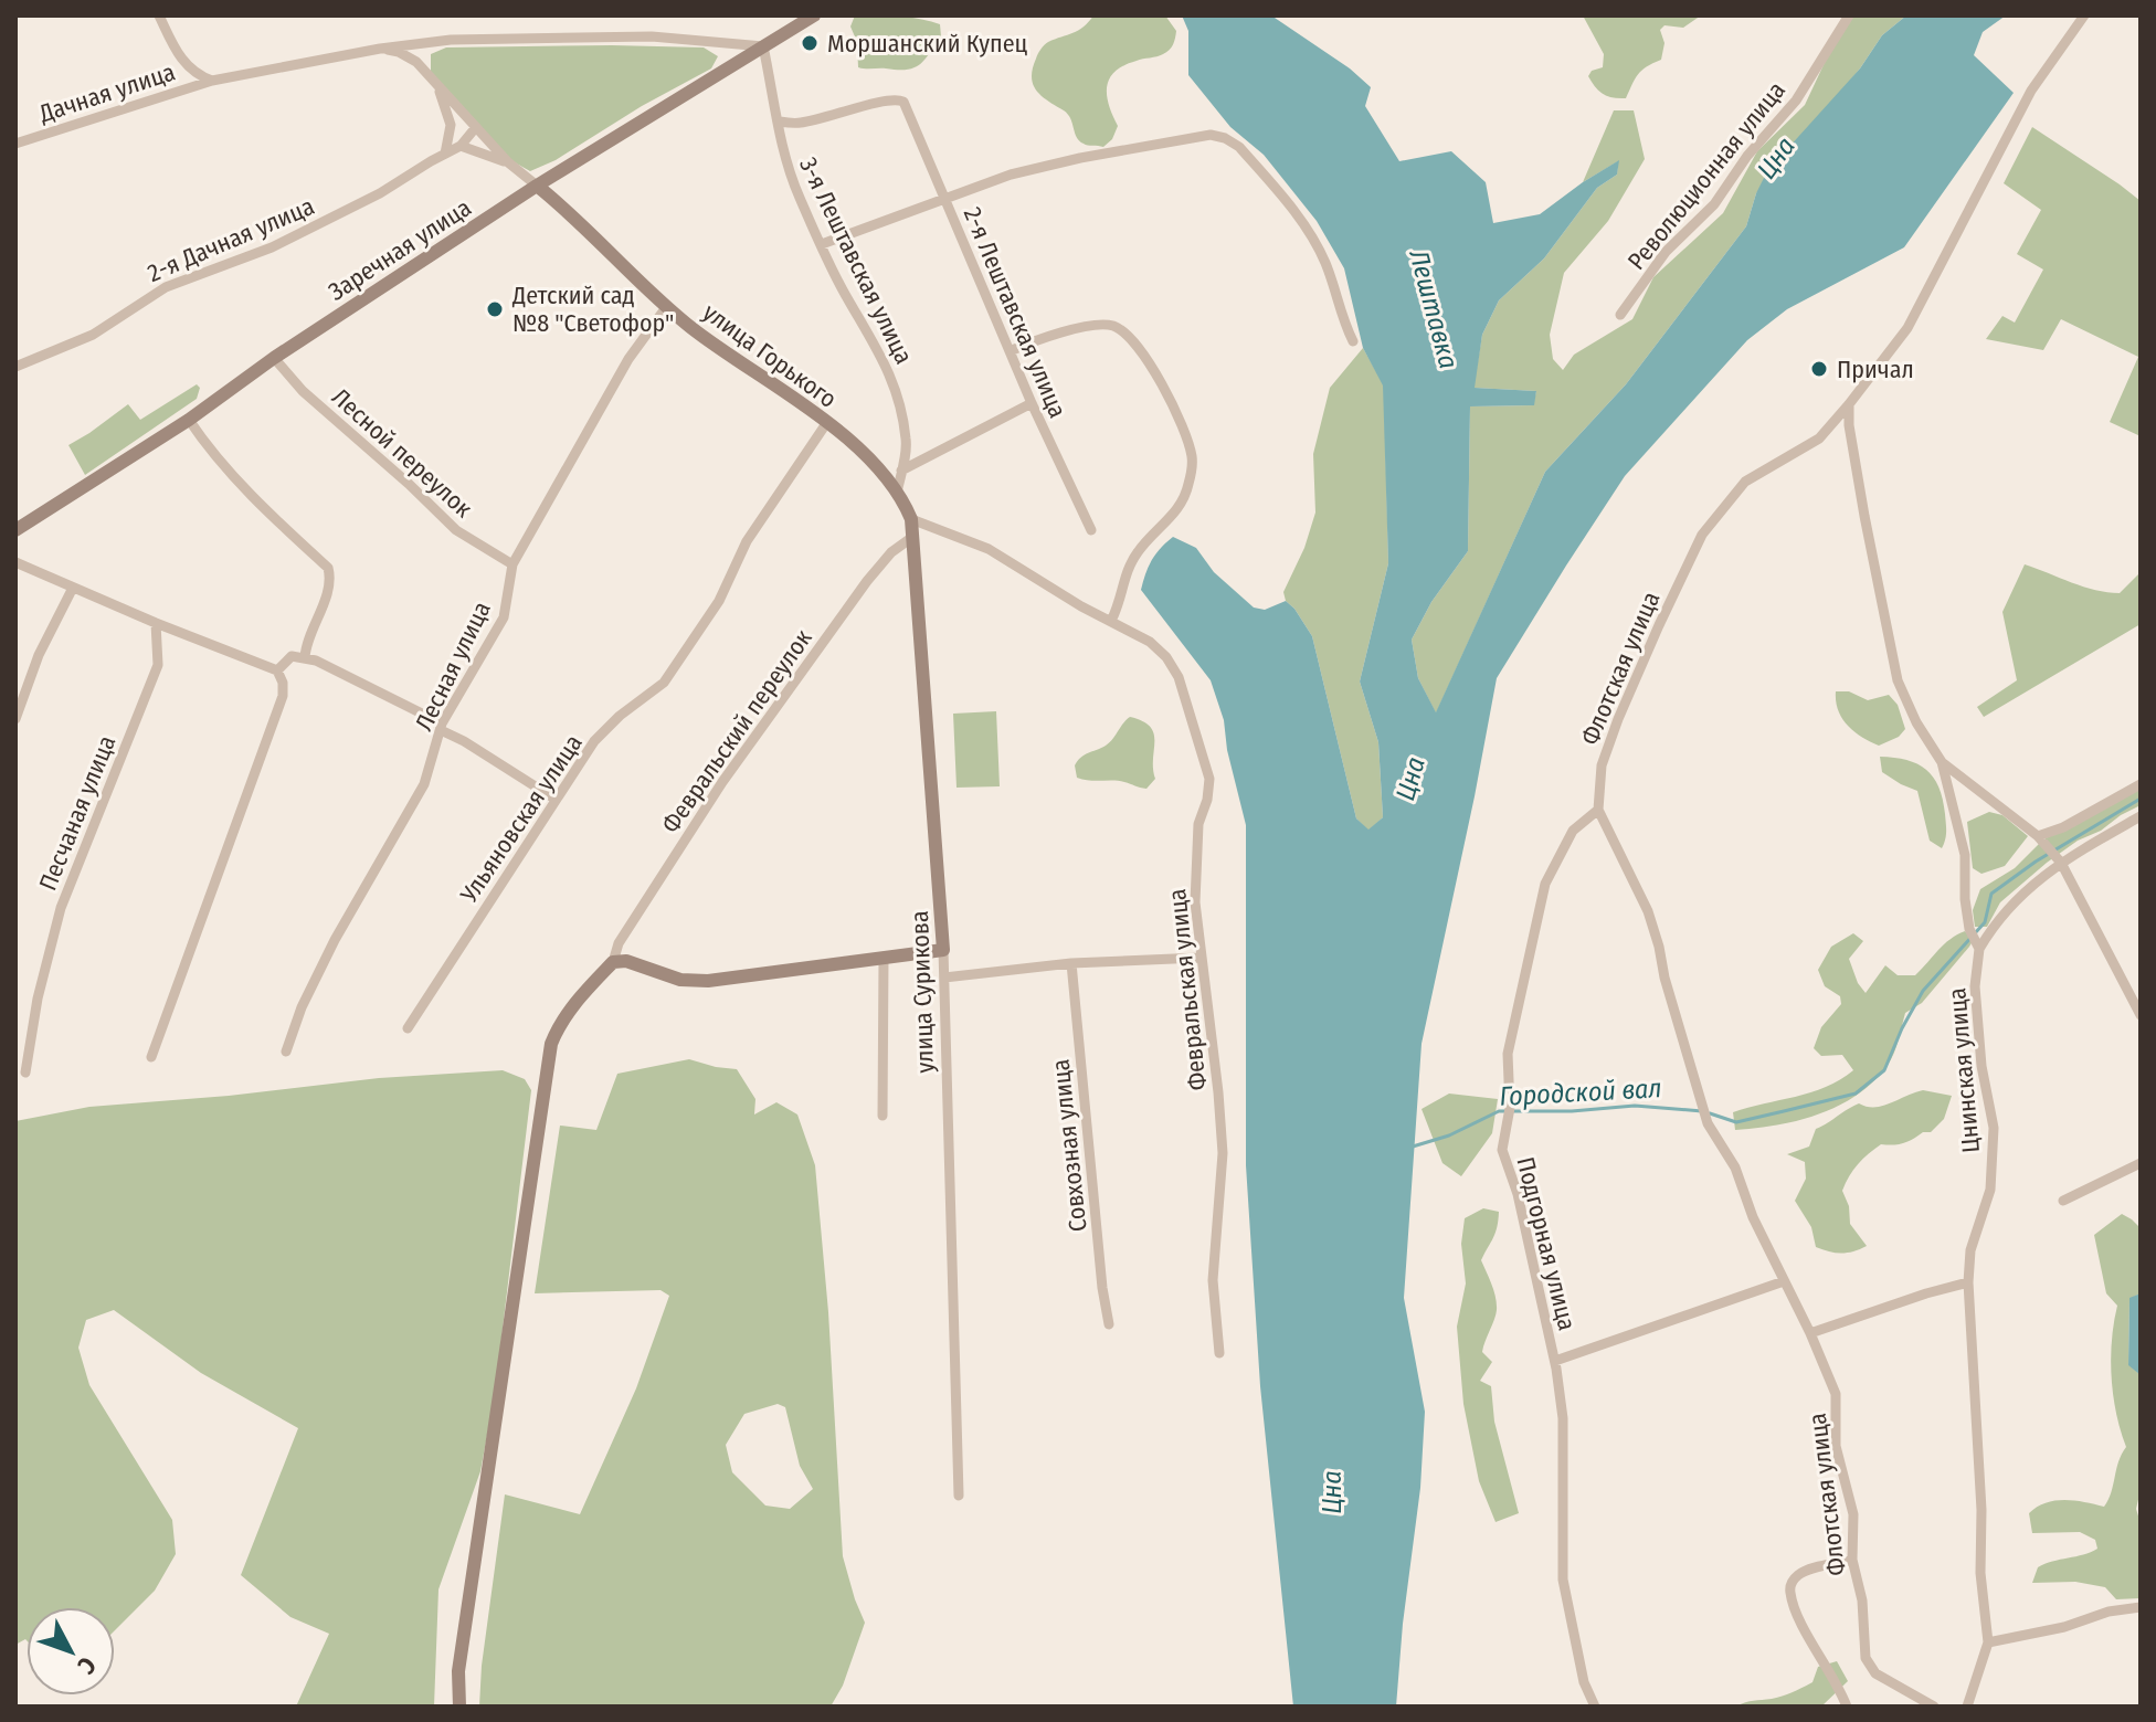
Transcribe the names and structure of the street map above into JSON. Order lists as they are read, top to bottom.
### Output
{
  "streets": {
    "street": [
      "Дачная улица",
      "Революционная улица",
      "2-я Дачная улица",
      "Заречная улица",
      "3-я Лештавская улица",
      "2-я Лештавская улица",
      "улица Горького",
      "Лесной переулок",
      "Лесная улица",
      "Флотская улица",
      "Февральский переулок",
      "Песчаная улица",
      "Ульяновская улица",
      "Февральская улица",
      "улица Сурикова",
      "Цнинская улица",
      "Совхозная улица",
      "Подгорная улица"
    ]
  },
  "crossings": [
    ["Дачная улица", "3-я Лештавская улица"],
    ["Заречная улица", "улица Горького"],
    ["Заречная улица", "Лесной переулок"],
    ["3-я Лештавская улица", "2-я Лештавская улица"],
    ["3-я Лештавская улица", "улица Горького"],
    ["3-я Лештавская улица", "улица Сурикова"],
    ["улица Горького", "Лесная улица"],
    ["улица Горького", "Ульяновская улица"],
    ["улица Горького", "улица Сурикова"],
    ["Лесной переулок", "Лесная улица"],
    ["Флотская улица", "Цнинская улица"],
    ["Флотская улица", "Подгорная улица"],
    ["Февральский переулок", "улица Сурикова"],
    ["Февральская улица", "улица Сурикова"]
  ],
  "water": ["Цна", "Лештавка", "Городской вал"],
  "places": ["Моршанский Купец", "Детский сад №8 \"Светофор\"", "Причал"],
  "north": "bottom right"
}
